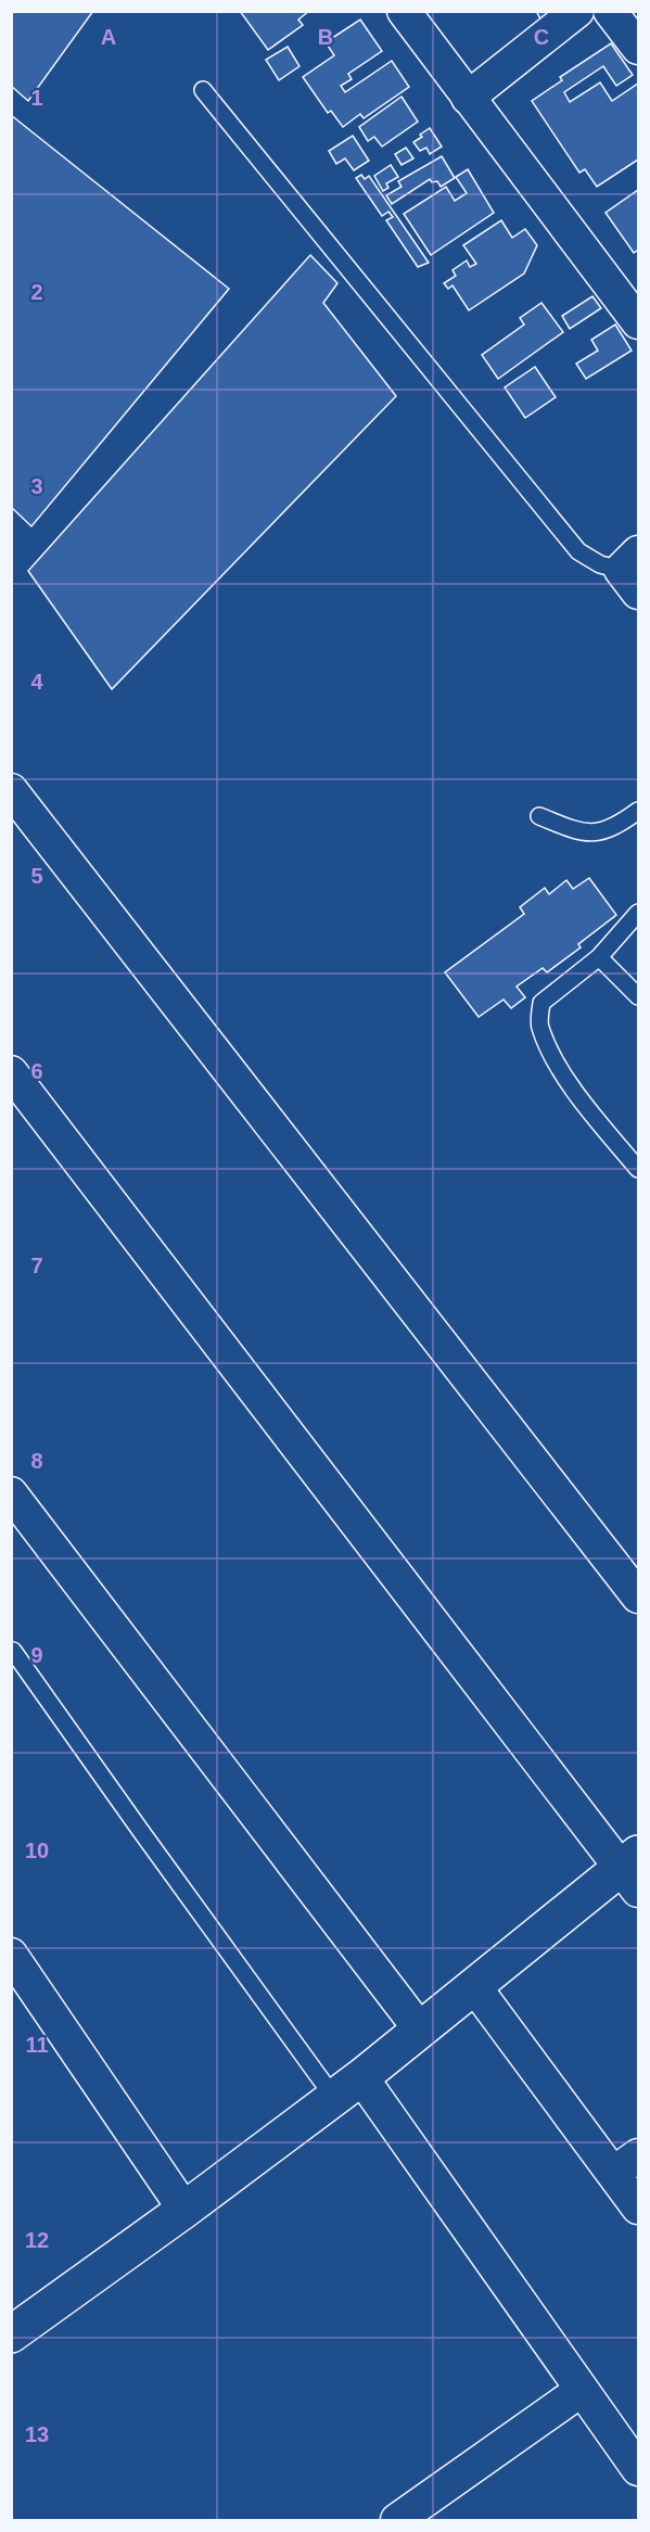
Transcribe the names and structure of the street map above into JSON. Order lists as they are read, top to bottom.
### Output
{
  "grid": {
    "columns": ["A", "B", "C"],
    "rows": [
      "1",
      "2",
      "3",
      "4",
      "5",
      "6",
      "7",
      "8",
      "9",
      "10",
      "11",
      "12",
      "13"
    ]
  }
}
